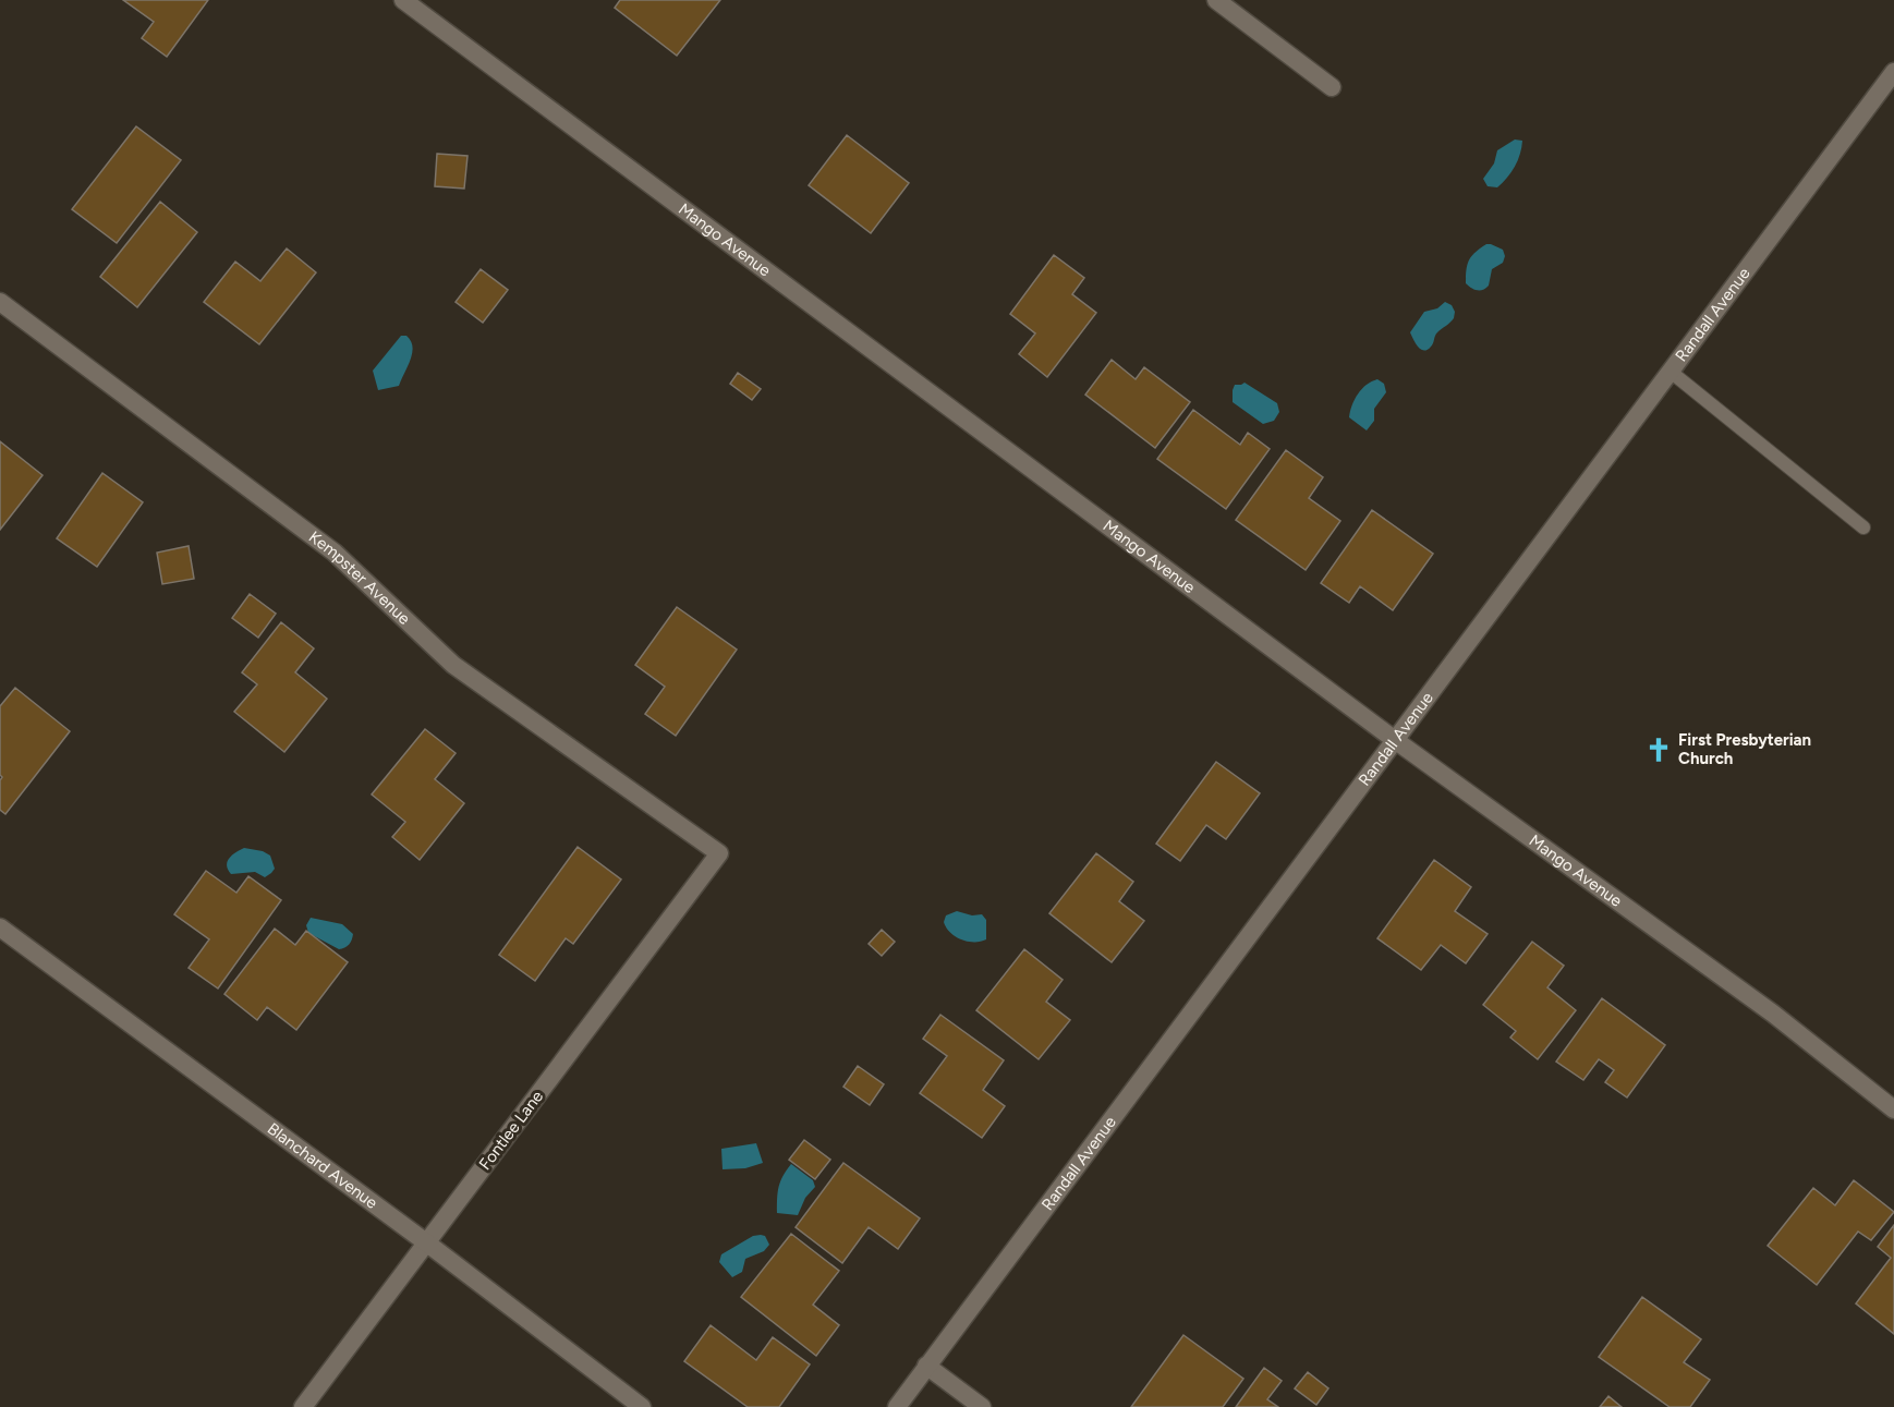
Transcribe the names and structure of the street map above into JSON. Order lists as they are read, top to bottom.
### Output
{
  "streets": {
    "street": [
      "Mango Avenue",
      "Randall Avenue",
      "Kempster Avenue",
      "Fontlee Lane",
      "Blanchard Avenue"
    ]
  },
  "crossings": [
    ["Mango Avenue", "Randall Avenue"],
    ["Kempster Avenue", "Fontlee Lane"],
    ["Fontlee Lane", "Blanchard Avenue"]
  ],
  "places": {
    "church": ["First Presbyterian Church"]
  }
}
